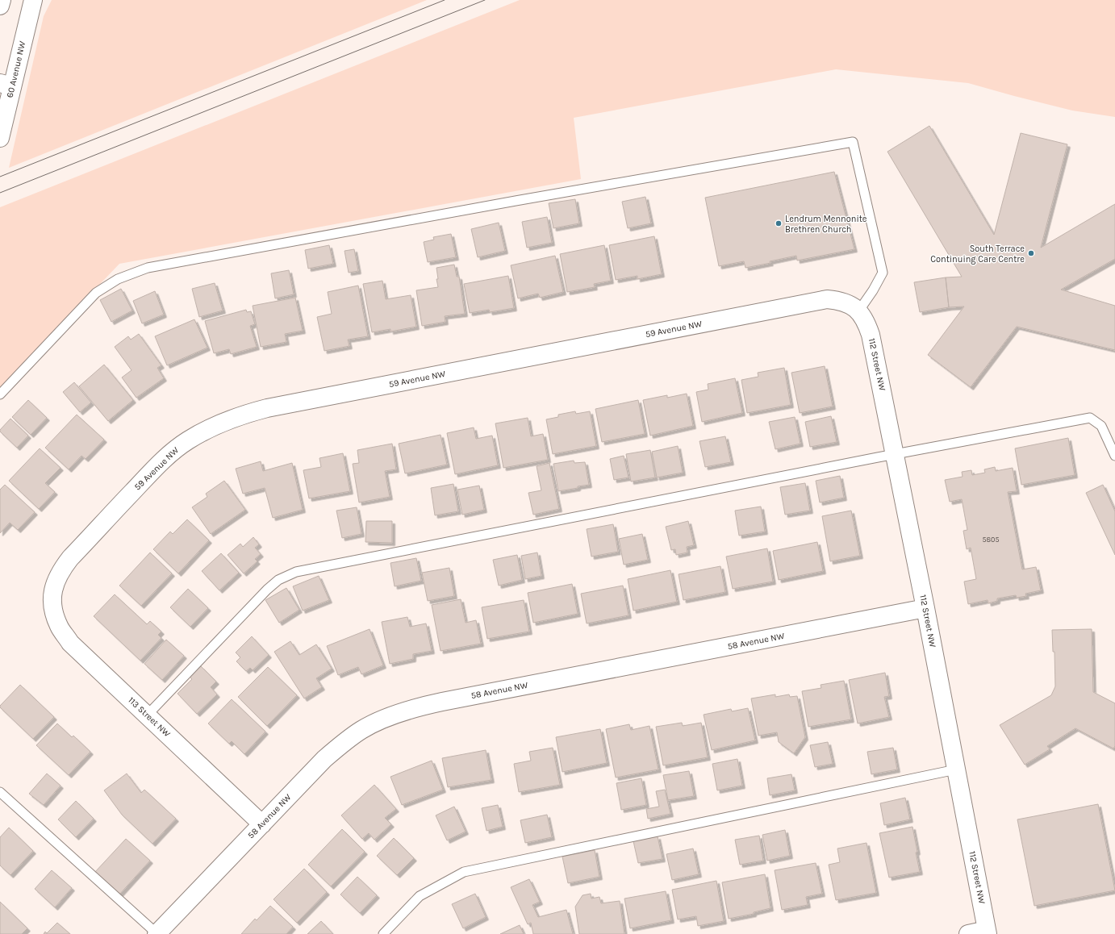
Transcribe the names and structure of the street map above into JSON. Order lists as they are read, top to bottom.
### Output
{
  "streets": {
    "street": [
      "60 Avenue NW",
      "59 Avenue NW",
      "112 Street NW",
      "58 Avenue NW",
      "113 Street NW"
    ]
  },
  "crossings": [
    ["59 Avenue NW", "112 Street NW"],
    ["59 Avenue NW", "113 Street NW"],
    ["112 Street NW", "58 Avenue NW"],
    ["58 Avenue NW", "113 Street NW"]
  ],
  "places": ["Lendrum Mennonite Brethren Church", "South Terrace Continuing Care Centre"],
  "house_numbers": ["5805"]
}
